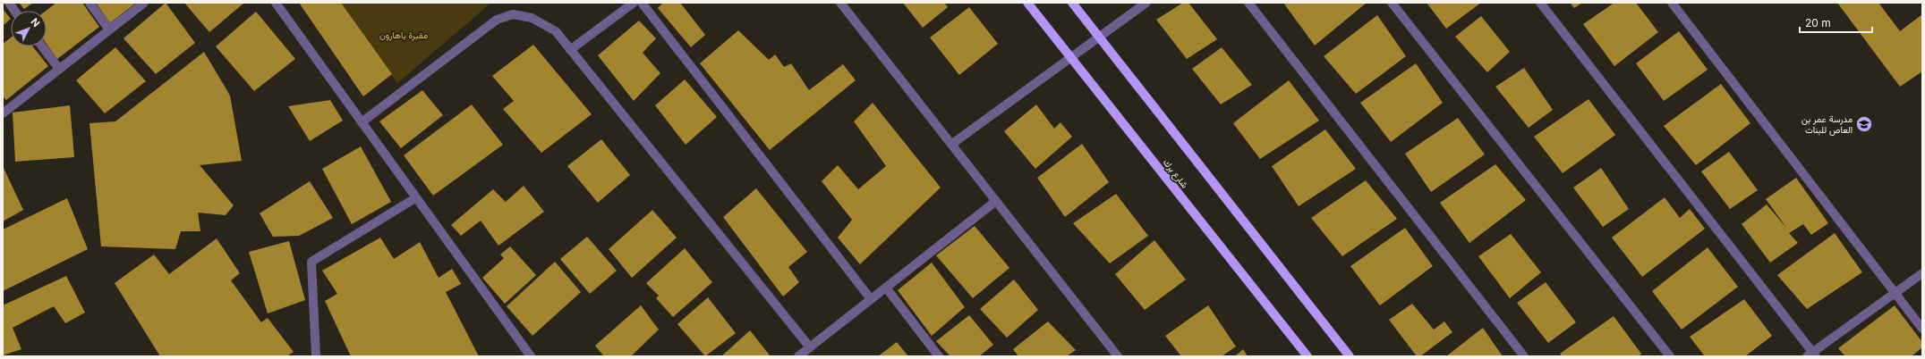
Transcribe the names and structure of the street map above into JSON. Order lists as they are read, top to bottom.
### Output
{
  "streets": {
    "main road": ["شارع برك"]
  },
  "parks": ["مقبرة باهارون"],
  "places": {
    "school or university": ["مدرسة عمر بن العاص للبنات"]
  },
  "scale_bar": "20 m",
  "north": "top right"
}
